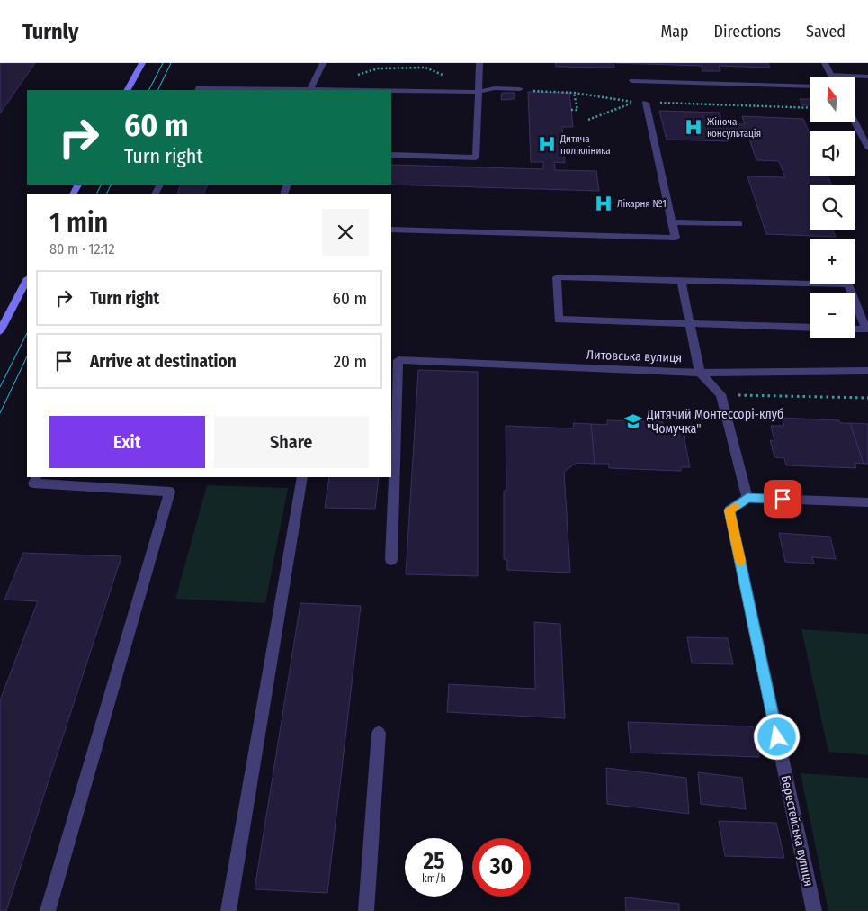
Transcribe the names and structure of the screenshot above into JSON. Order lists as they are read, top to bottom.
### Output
{
  "streets": {
    "street": ["Литовська вулиця", "Берестейська вулиця"]
  },
  "places": {
    "hospital": ["Жіноча консультація", "Дитяча полікліника", "Лікарня №1"],
    "school or university": ["Дитячий Монтессорі-клуб \"Чомучка\""]
  },
  "north": "top",
  "page": {
    "header": "Turnly",
    "nav": ["Map", "Directions", "Saved"],
    "map_buttons": ["+", "−"],
    "turn": ["60 m", "Turn right"],
    "heading": ["1 min", "80 m · 12:12"],
    "list": [
      {
        "name": "Turn right",
        "value": "60 m"
      },
      {
        "name": "Arrive at destination",
        "value": "20 m"
      }
    ],
    "buttons": ["Exit", "Share"],
    "speed": "25 km/h",
    "limit": "30"
  }
}
